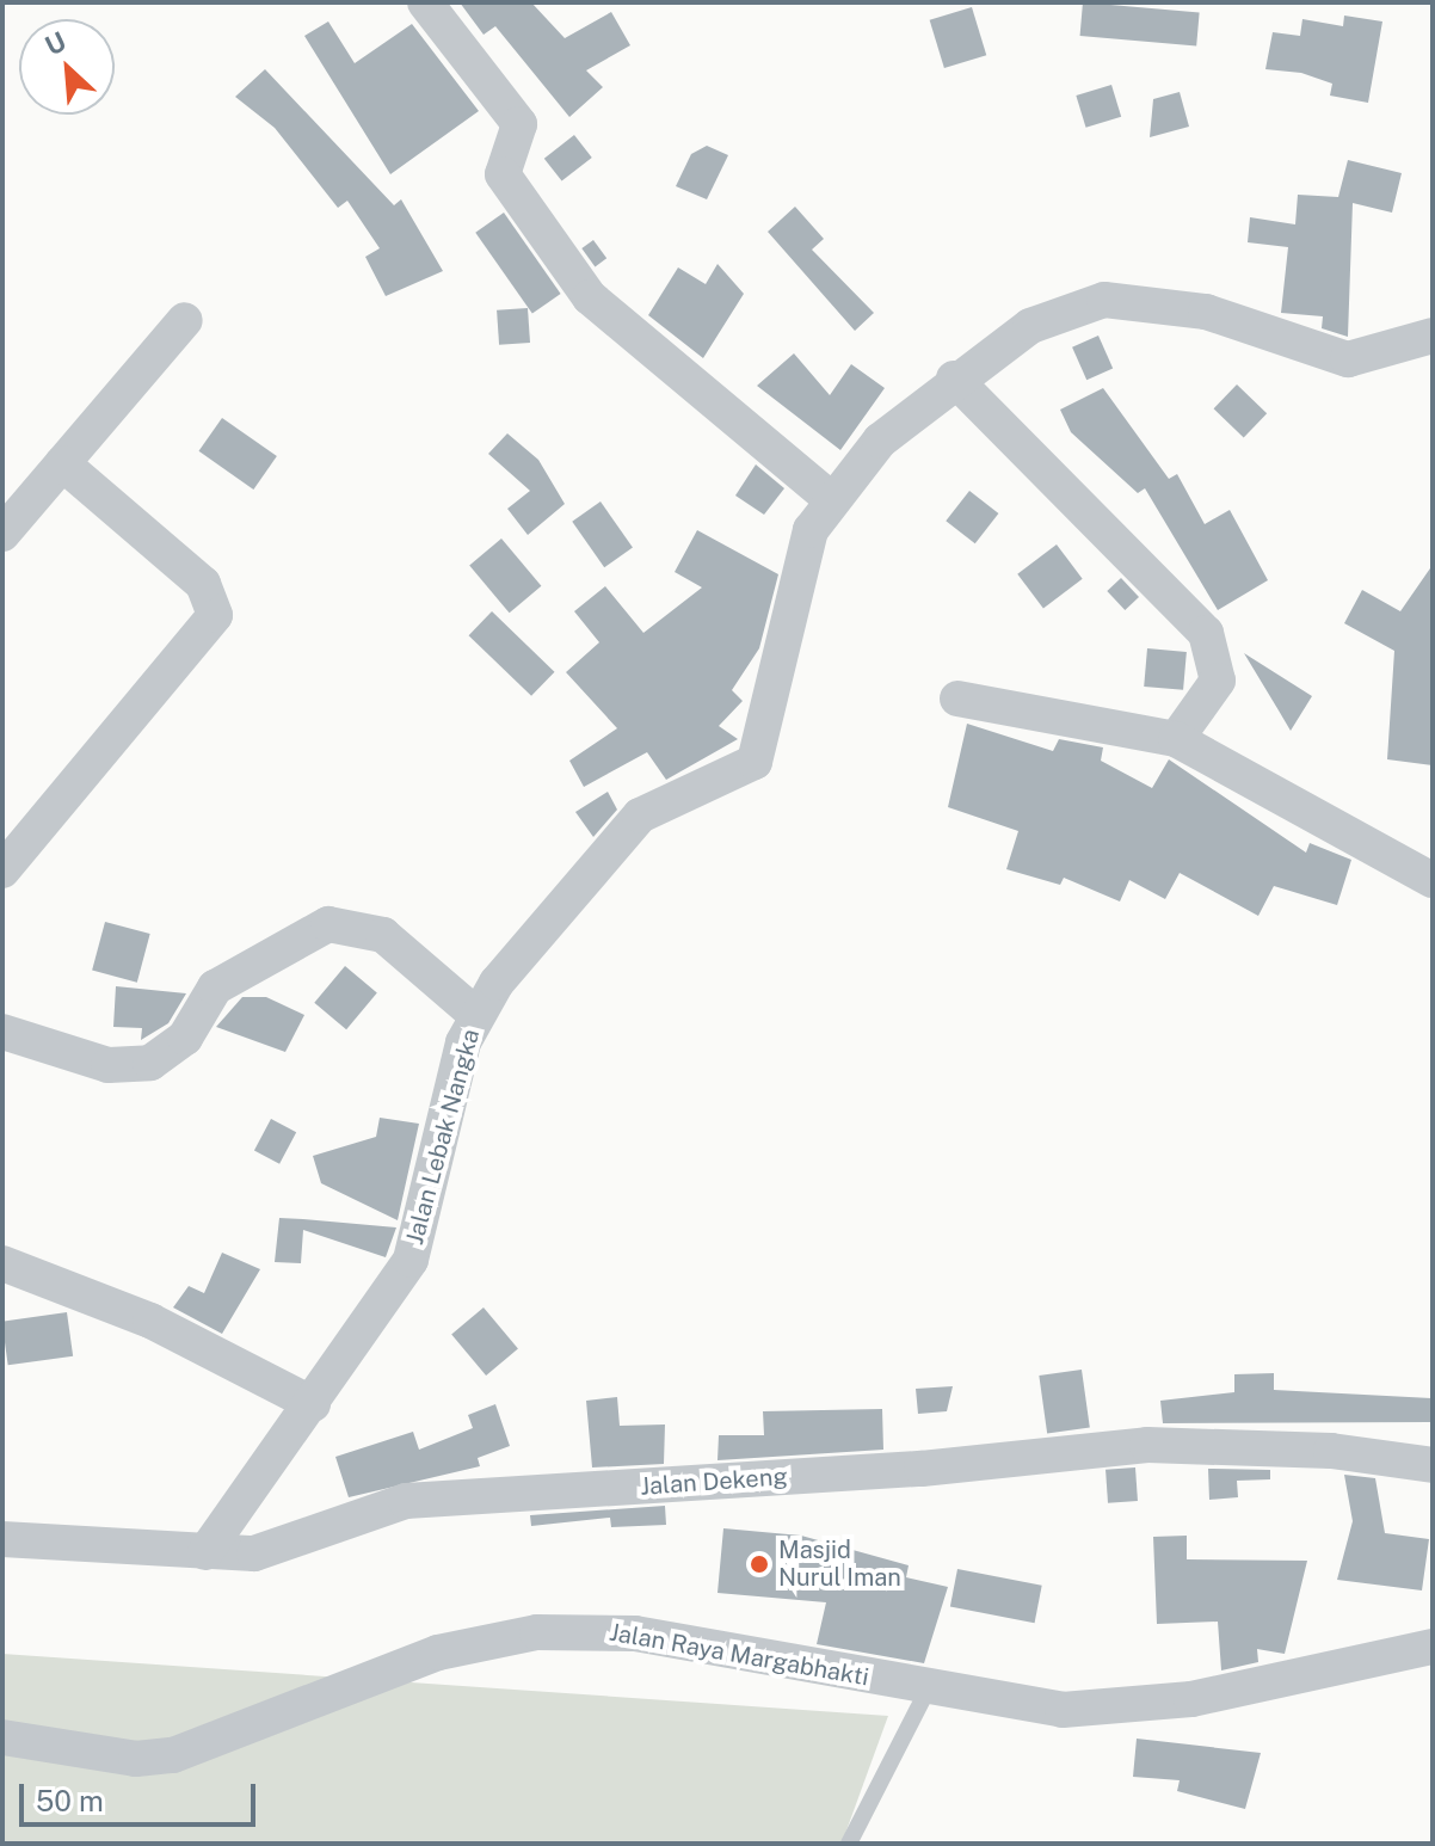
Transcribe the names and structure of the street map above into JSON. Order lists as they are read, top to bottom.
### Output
{
  "streets": {
    "street": ["Jalan Lebak Nangka", "Jalan Dekeng", "Jalan Raya Margabhakti"]
  },
  "crossings": [
    ["Jalan Lebak Nangka", "Jalan Dekeng"]
  ],
  "places": ["Masjid Nurul Iman"],
  "scale_bar": "50 m",
  "north": "top left"
}
